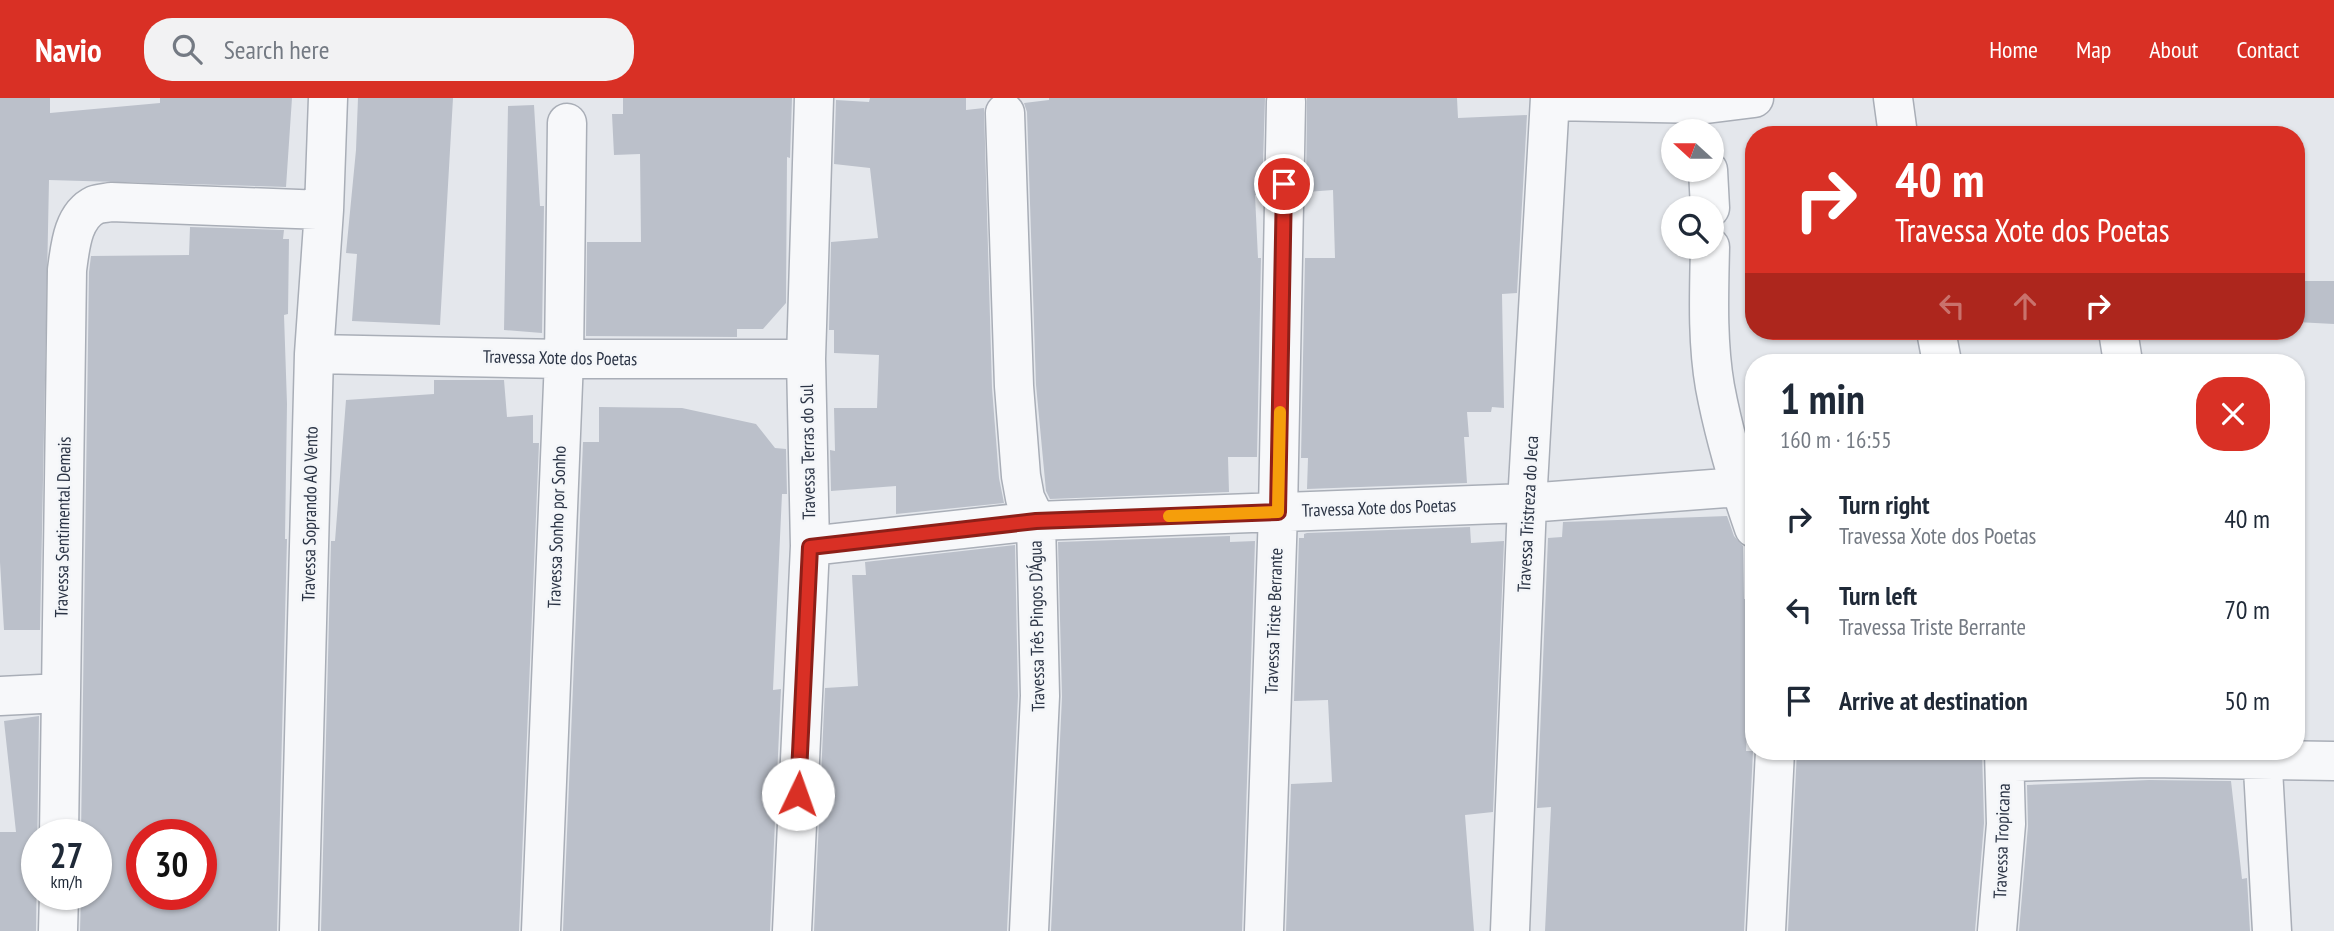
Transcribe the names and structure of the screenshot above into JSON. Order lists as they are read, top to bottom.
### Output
{
  "streets": {
    "street": [
      "Travessa Xote dos Poetas",
      "Travessa Terras do Sul",
      "Travessa Soprando AO Vento",
      "Travessa Tristreza do Jeca",
      "Travessa Sentimental Demais",
      "Travessa Sonho por Sonho",
      "Travessa Triste Berrante",
      "Travessa Três Pingos D'Água",
      "Travessa Tropicana"
    ]
  },
  "crossings": [
    ["Travessa Xote dos Poetas", "Travessa Terras do Sul"],
    ["Travessa Xote dos Poetas", "Travessa Soprando AO Vento"],
    ["Travessa Xote dos Poetas", "Travessa Tristreza do Jeca"],
    ["Travessa Xote dos Poetas", "Travessa Sonho por Sonho"],
    ["Travessa Xote dos Poetas", "Travessa Triste Berrante"],
    ["Travessa Xote dos Poetas", "Travessa Três Pingos D'Água"],
    ["Travessa Soprando AO Vento", "Travessa Sentimental Demais"]
  ],
  "north": "left",
  "page": {
    "header": "Navio",
    "search": "Search here",
    "nav": [
      "Home",
      "Map",
      "About",
      "Contact"
    ],
    "turn": ["40 m", "Travessa Xote dos Poetas"],
    "heading": ["1 min", "160 m · 16:55"],
    "list": [
      {
        "name": "Turn right",
        "note": "Travessa Xote dos Poetas",
        "value": "40 m"
      },
      {
        "name": "Turn left",
        "note": "Travessa Triste Berrante",
        "value": "70 m"
      },
      {
        "name": "Arrive at destination",
        "value": "50 m"
      }
    ],
    "speed": "27 km/h",
    "limit": "30"
  }
}
